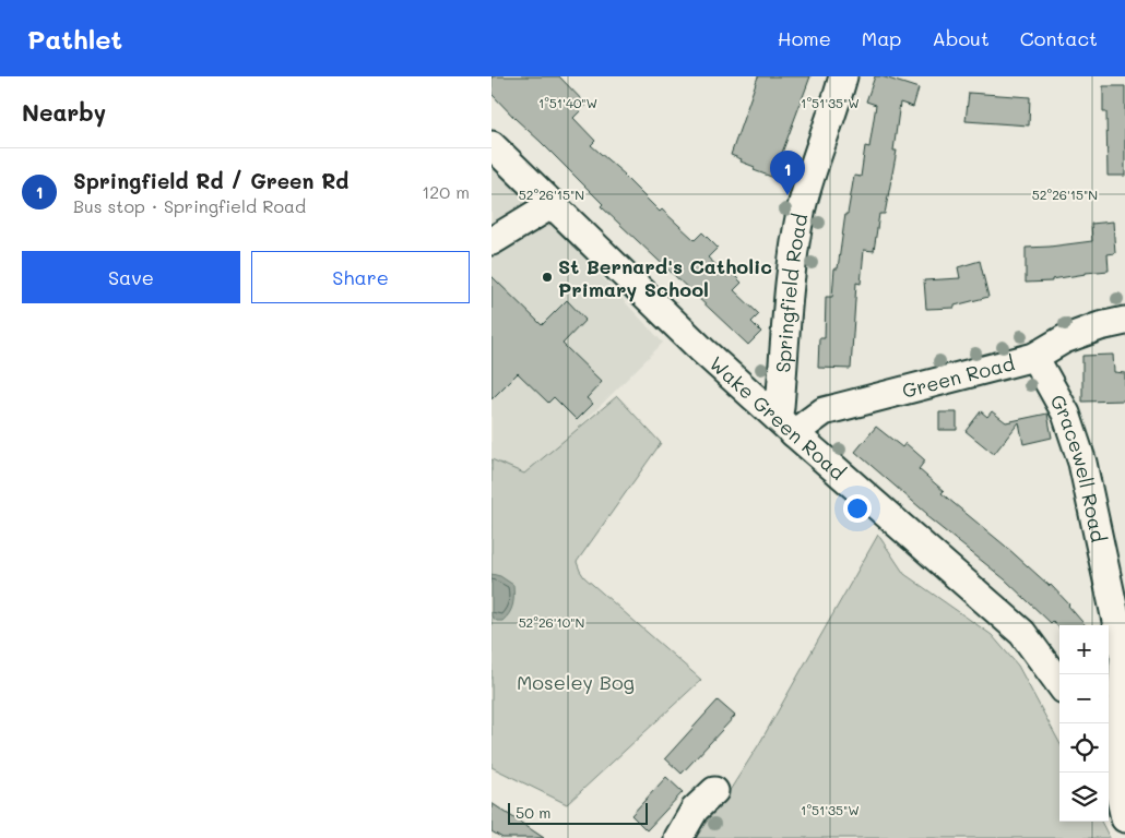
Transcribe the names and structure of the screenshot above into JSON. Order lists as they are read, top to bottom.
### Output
{
  "streets": {
    "street": [
      "Springfield Road",
      "Green Road",
      "Wake Green Road",
      "Gracewell Road"
    ]
  },
  "crossings": [
    ["Springfield Road", "Green Road"],
    ["Springfield Road", "Wake Green Road"],
    ["Green Road", "Wake Green Road"],
    ["Green Road", "Gracewell Road"]
  ],
  "parks": ["Moseley Bog"],
  "places": ["St Bernard's Catholic Primary School"],
  "scale_bar": "50 m",
  "page": {
    "header": "Pathlet",
    "nav": [
      "Home",
      "Map",
      "About",
      "Contact"
    ],
    "heading": "Nearby",
    "list": [
      {
        "mark": "1",
        "name": "Springfield Rd / Green Rd",
        "note": "Bus stop · Springfield Road",
        "value": "120 m"
      }
    ],
    "pins": "1",
    "buttons": ["Save", "Share"],
    "map_buttons": ["+", "−"],
    "scale": "50 m"
  },
  "coordinates": [
    "1°51'40\"W",
    "1°51'35\"W",
    "52°26'15\"N",
    "52°26'10\"N"
  ]
}
